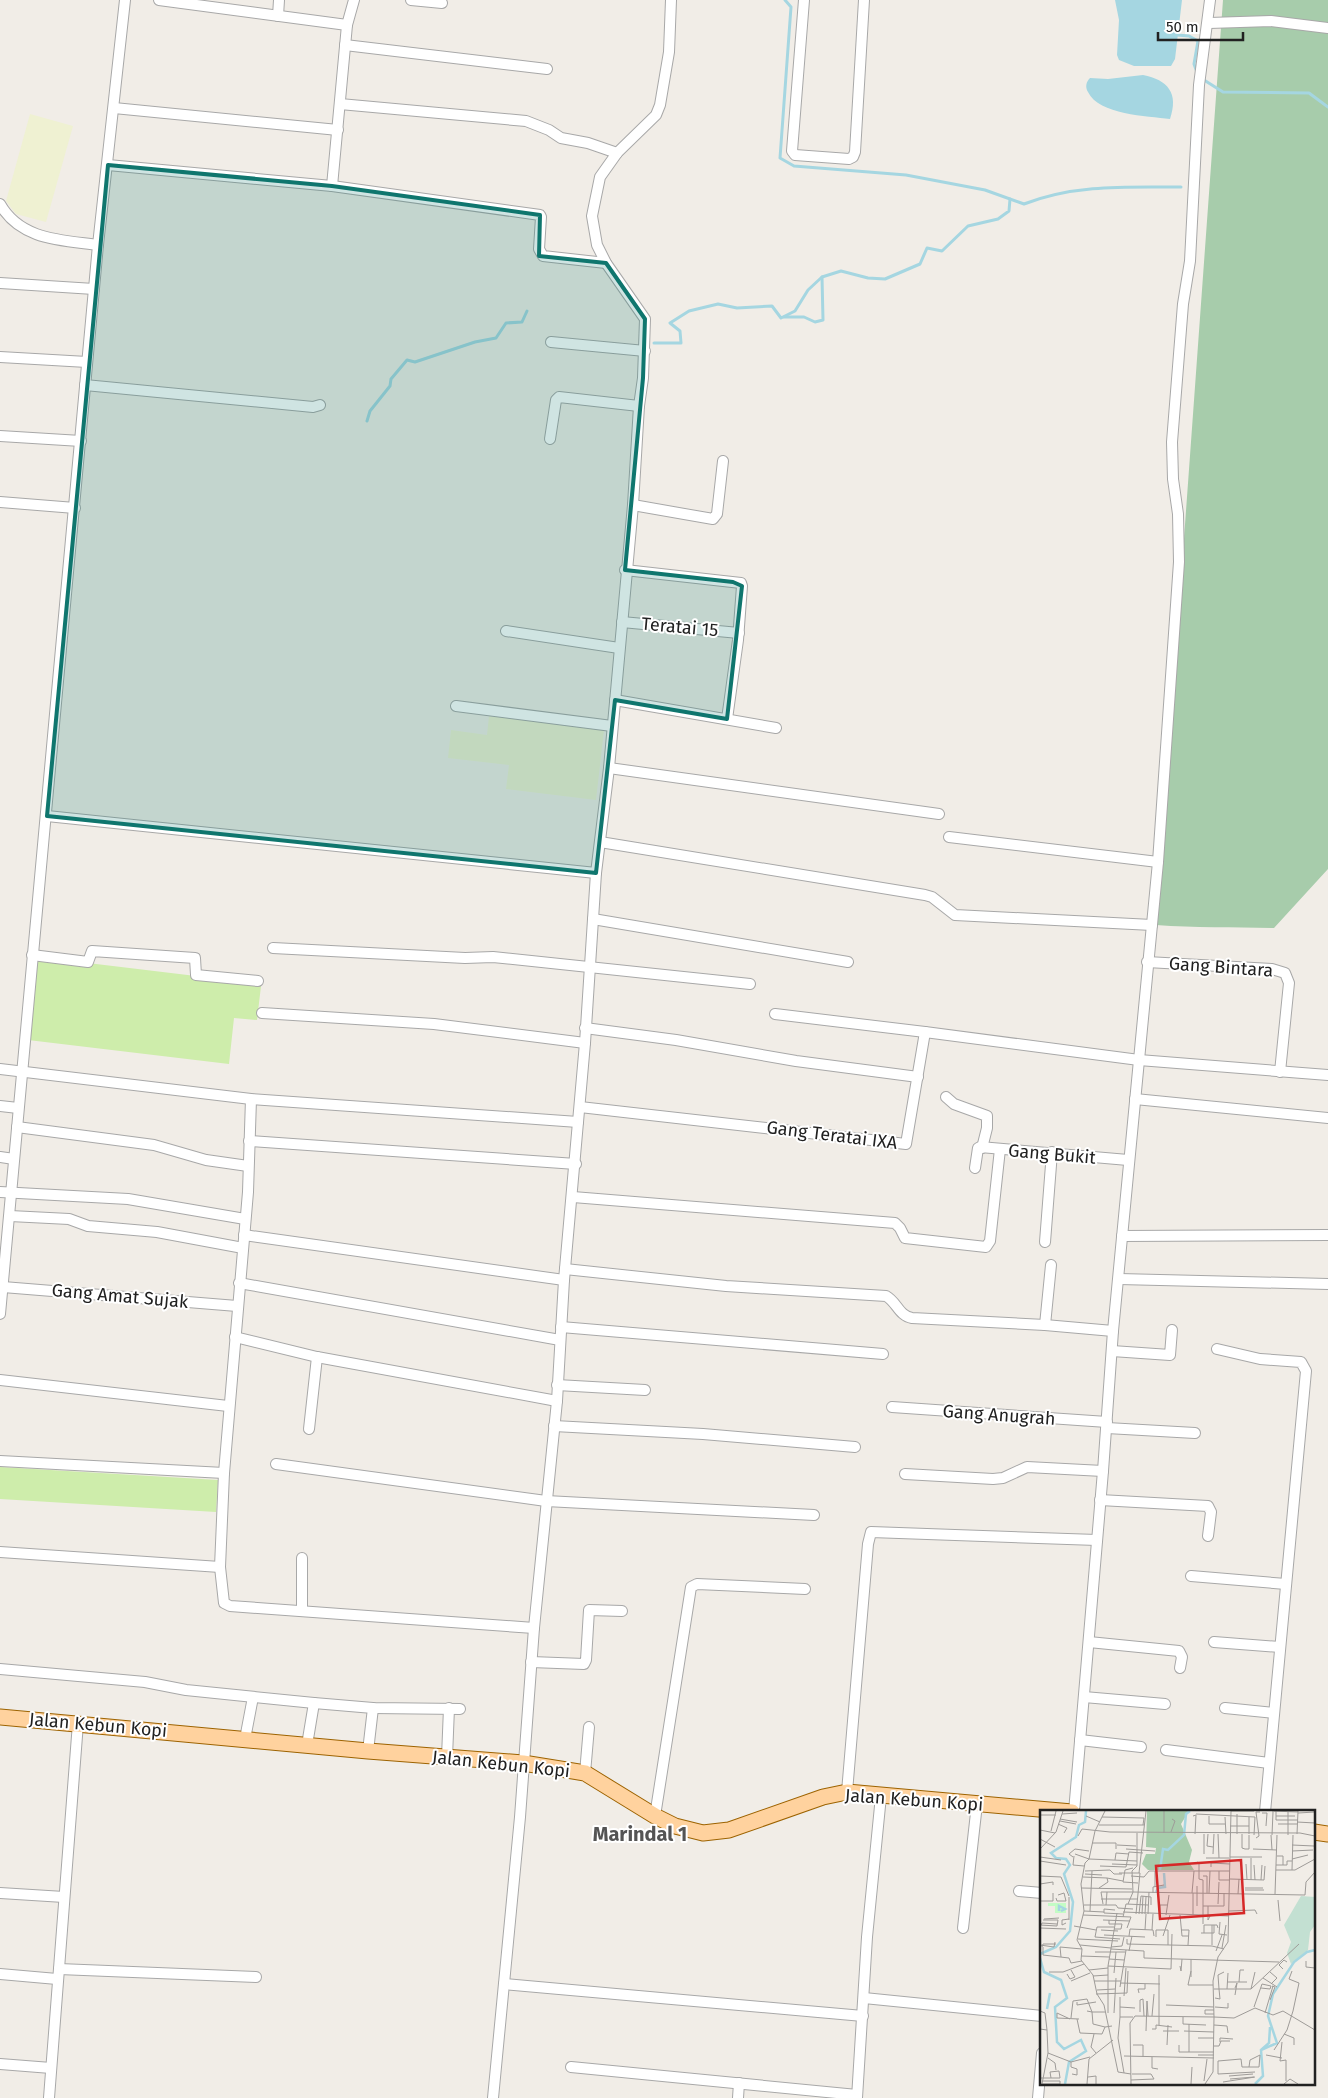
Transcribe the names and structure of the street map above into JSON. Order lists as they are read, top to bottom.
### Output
{
  "streets": {
    "main road": ["Jalan Kebun Kopi"],
    "street": [
      "Teratai 15",
      "Gang Bintara",
      "Gang Teratai IXA",
      "Gang Bukit",
      "Gang Amat Sujak",
      "Gang Anugrah"
    ]
  },
  "districts": ["Marindal 1"],
  "scale_bar": "50 m"
}
